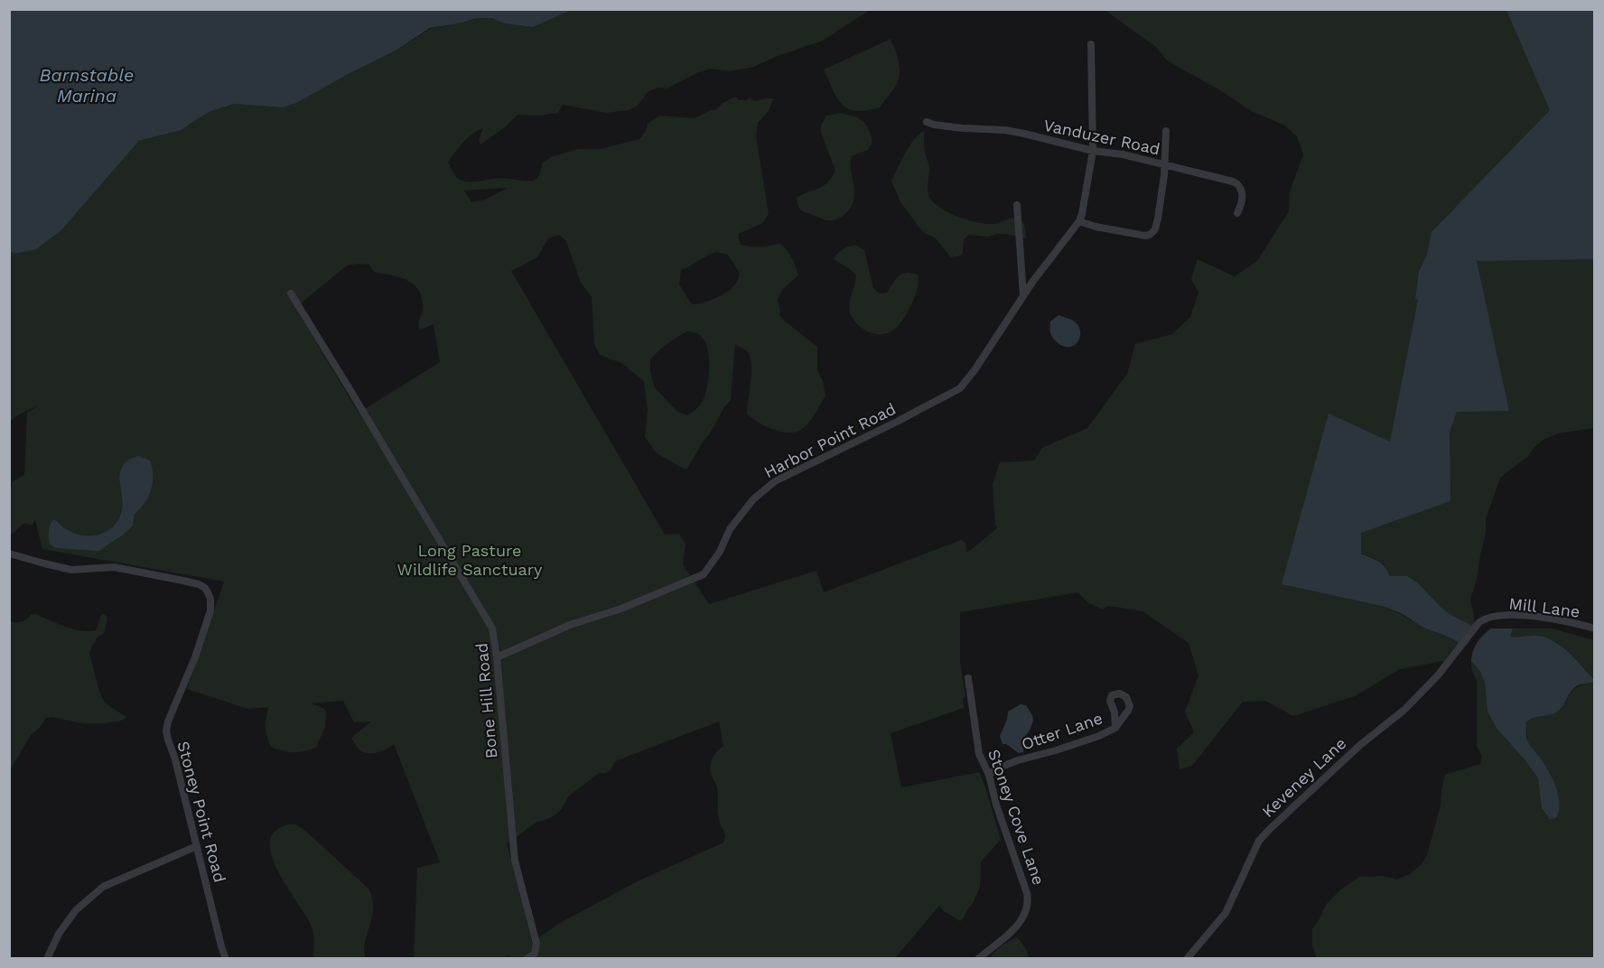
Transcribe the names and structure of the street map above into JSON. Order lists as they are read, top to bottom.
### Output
{
  "streets": {
    "street": [
      "Vanduzer Road",
      "Harbor Point Road",
      "Mill Lane",
      "Bone Hill Road",
      "Otter Lane",
      "Keveney Lane",
      "Stoney Point Road",
      "Stoney Cove Lane"
    ]
  },
  "crossings": [
    ["Harbor Point Road", "Bone Hill Road"],
    ["Mill Lane", "Keveney Lane"],
    ["Otter Lane", "Stoney Cove Lane"]
  ],
  "water": ["Barnstable Marina"],
  "parks": ["Long Pasture Wildlife Sanctuary"]
}
